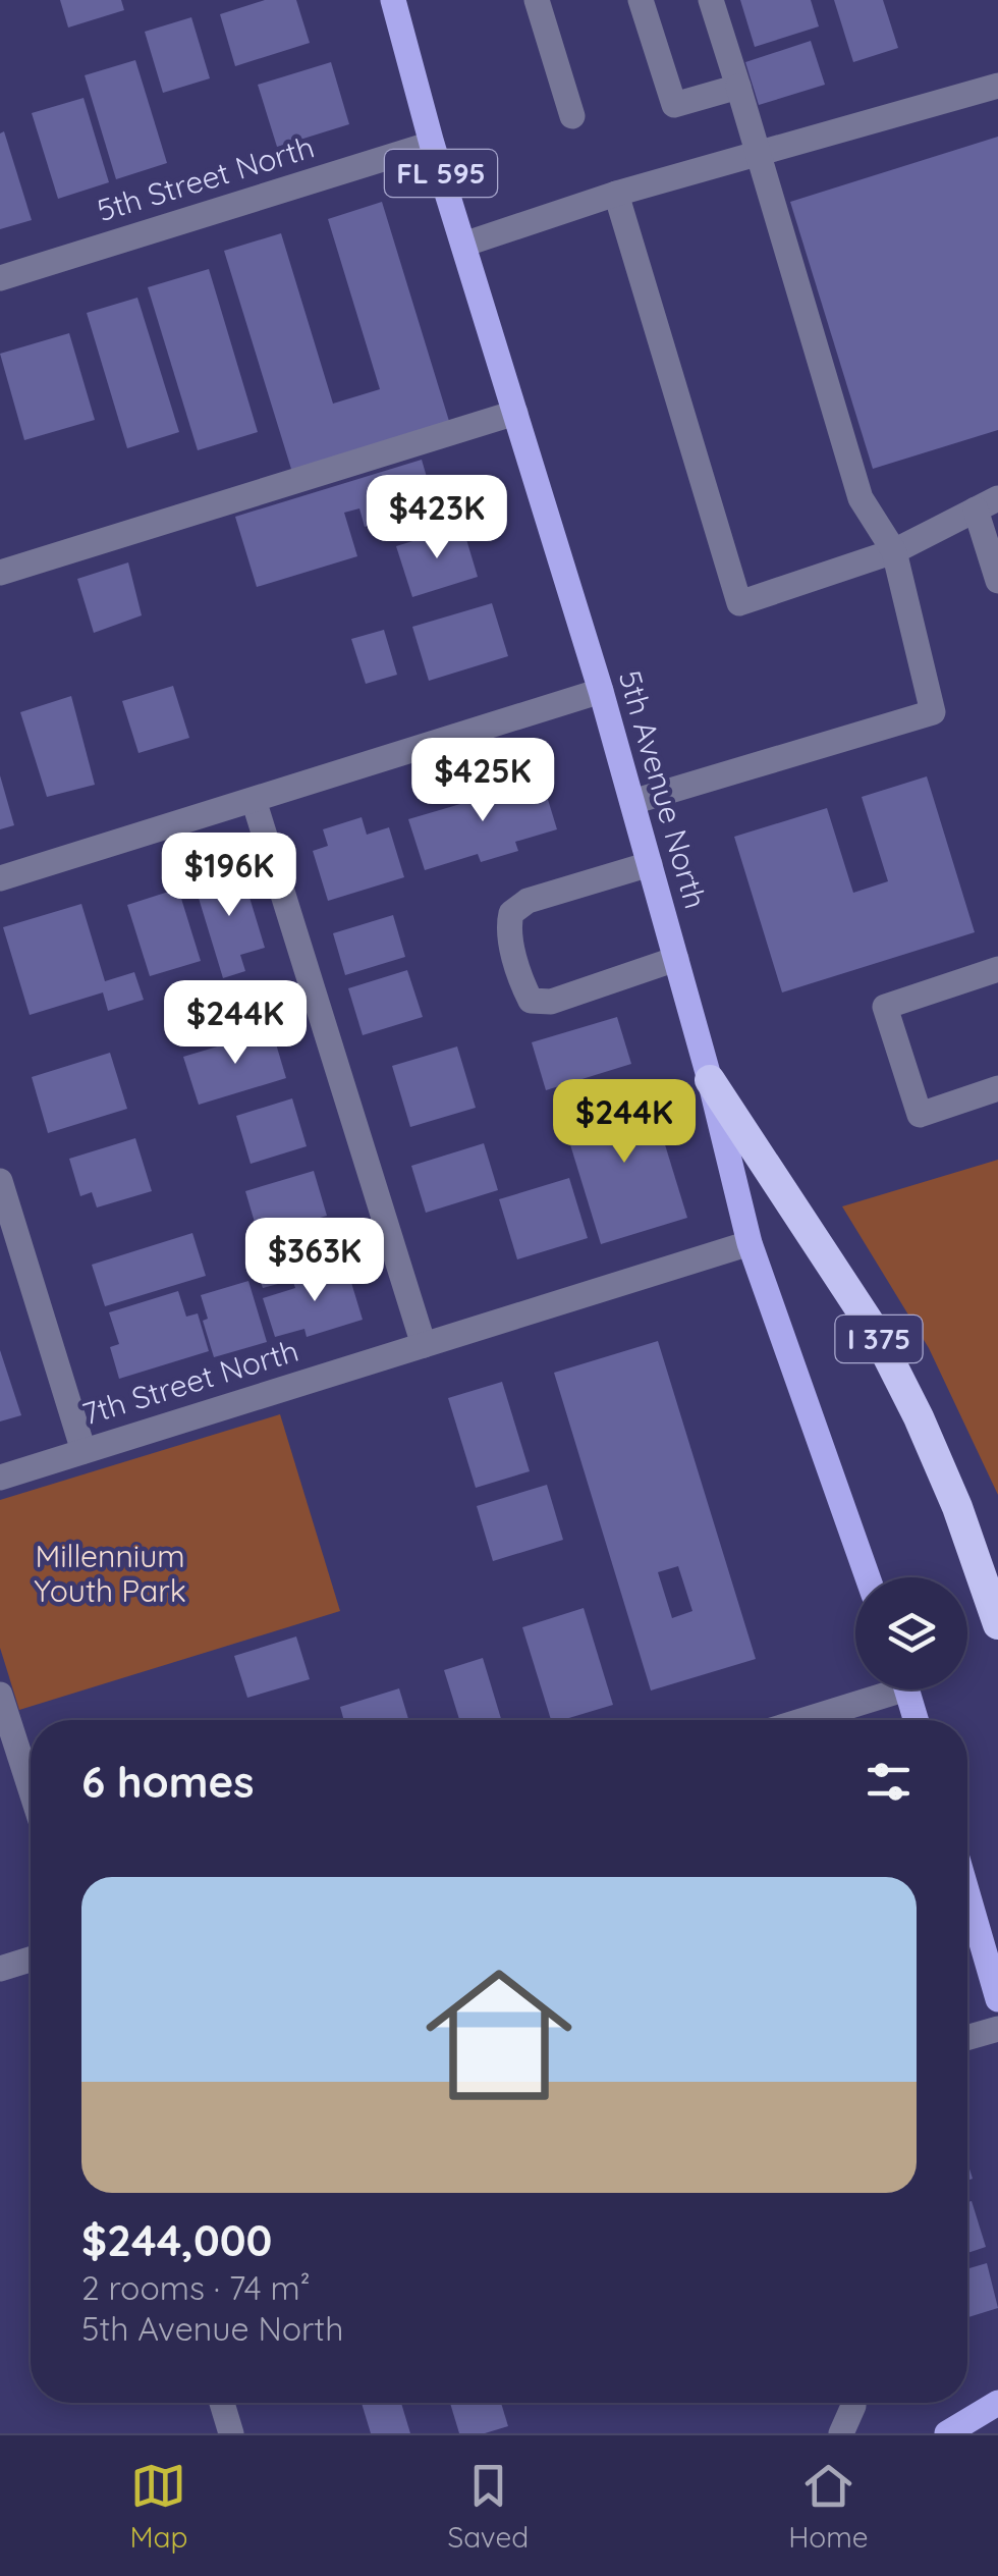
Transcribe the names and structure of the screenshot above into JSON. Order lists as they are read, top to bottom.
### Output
{
  "streets": {
    "highway": ["I 375"],
    "main road": ["FL 595", "5th Avenue North"],
    "street": ["5th Street North", "7th Street North"]
  },
  "crossings": [
    ["5th Street North", "5th Avenue North"],
    ["5th Avenue North", "I 375"],
    ["5th Avenue North", "7th Street North"]
  ],
  "parks": ["Millennium Youth Park"],
  "page": {
    "price": [
      "$423K",
      "$425K",
      "$196K",
      "$244K",
      "$244K",
      "$363K"
    ],
    "heading": "6 homes",
    "list": [
      {
        "name": "$244,000",
        "note": "2 rooms · 74 m² · 5th Avenue North"
      }
    ],
    "tabs": ["Map", "Saved", "Home"]
  }
}
